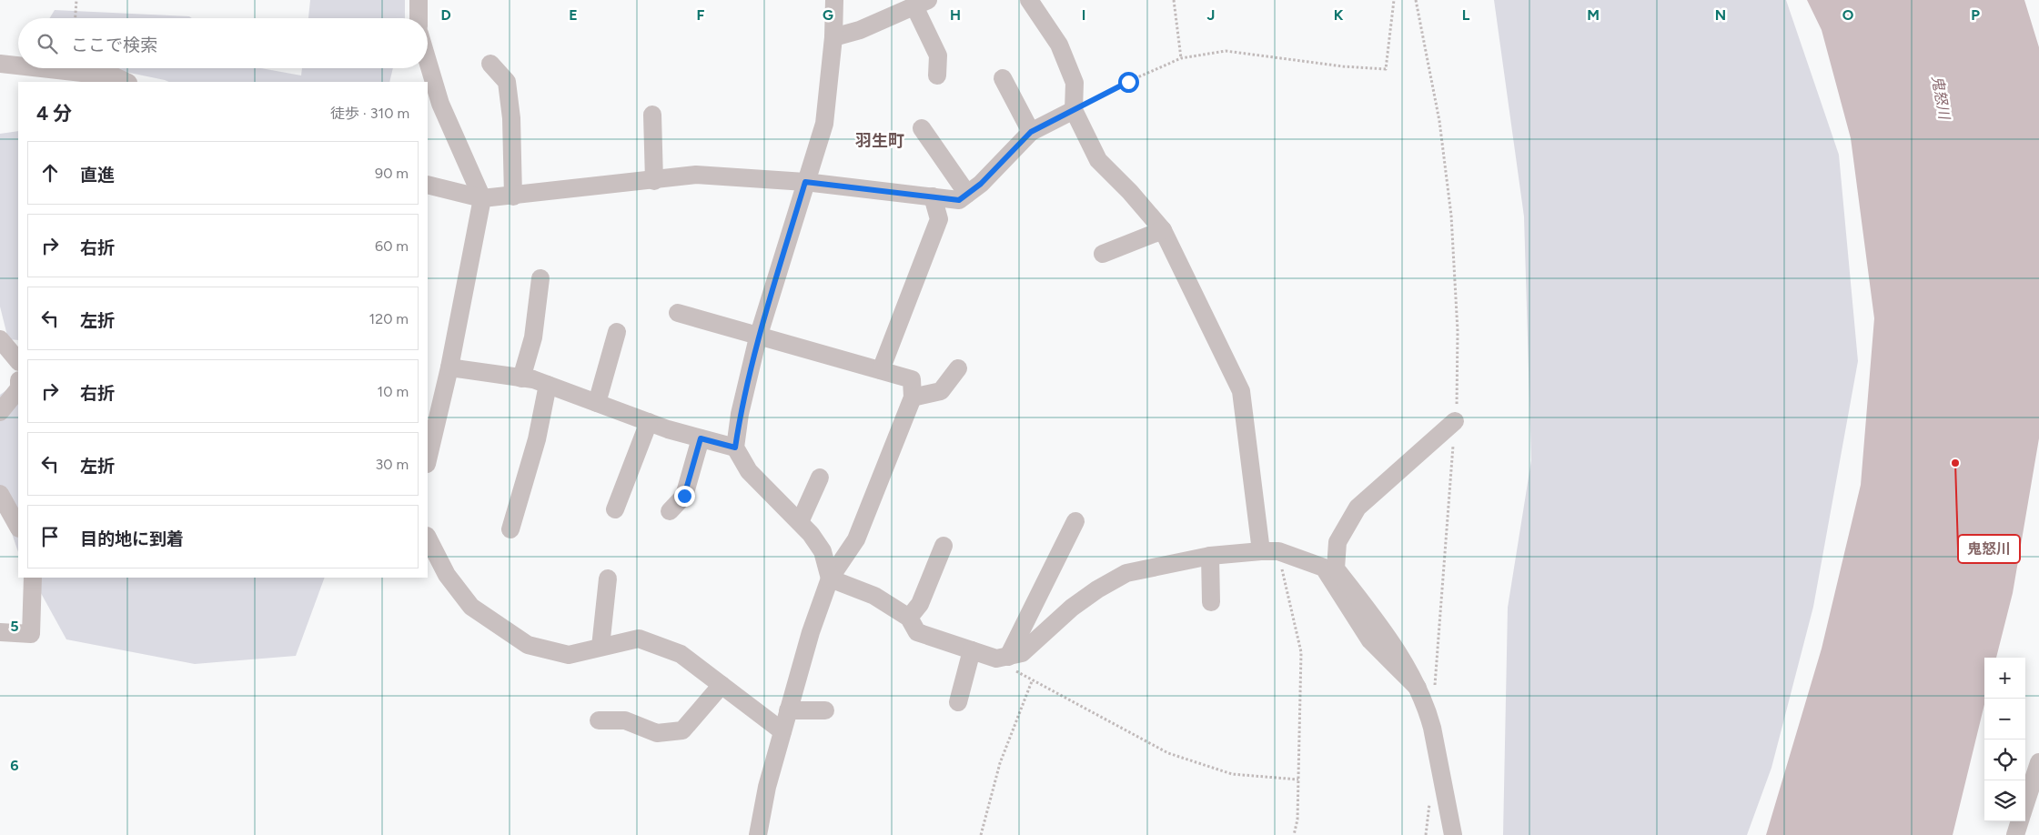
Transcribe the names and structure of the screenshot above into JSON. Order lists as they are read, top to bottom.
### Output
{
  "districts": ["羽生町"],
  "water": ["鬼怒川"],
  "places": ["鬼怒川"],
  "page": {
    "search": "ここで検索",
    "heading": ["4 分", "徒歩 · 310 m"],
    "list": [
      ["直進", "90 m"],
      ["右折", "60 m"],
      ["左折", "120 m"],
      ["右折", "10 m"],
      ["左折", "30 m"],
      "目的地に到着"
    ],
    "map_buttons": ["+", "−"]
  },
  "grid": {
    "columns": [
      "D",
      "E",
      "F",
      "G",
      "H",
      "I",
      "J",
      "K",
      "L",
      "M",
      "N",
      "O",
      "P"
    ],
    "rows": ["5", "6"]
  }
}
